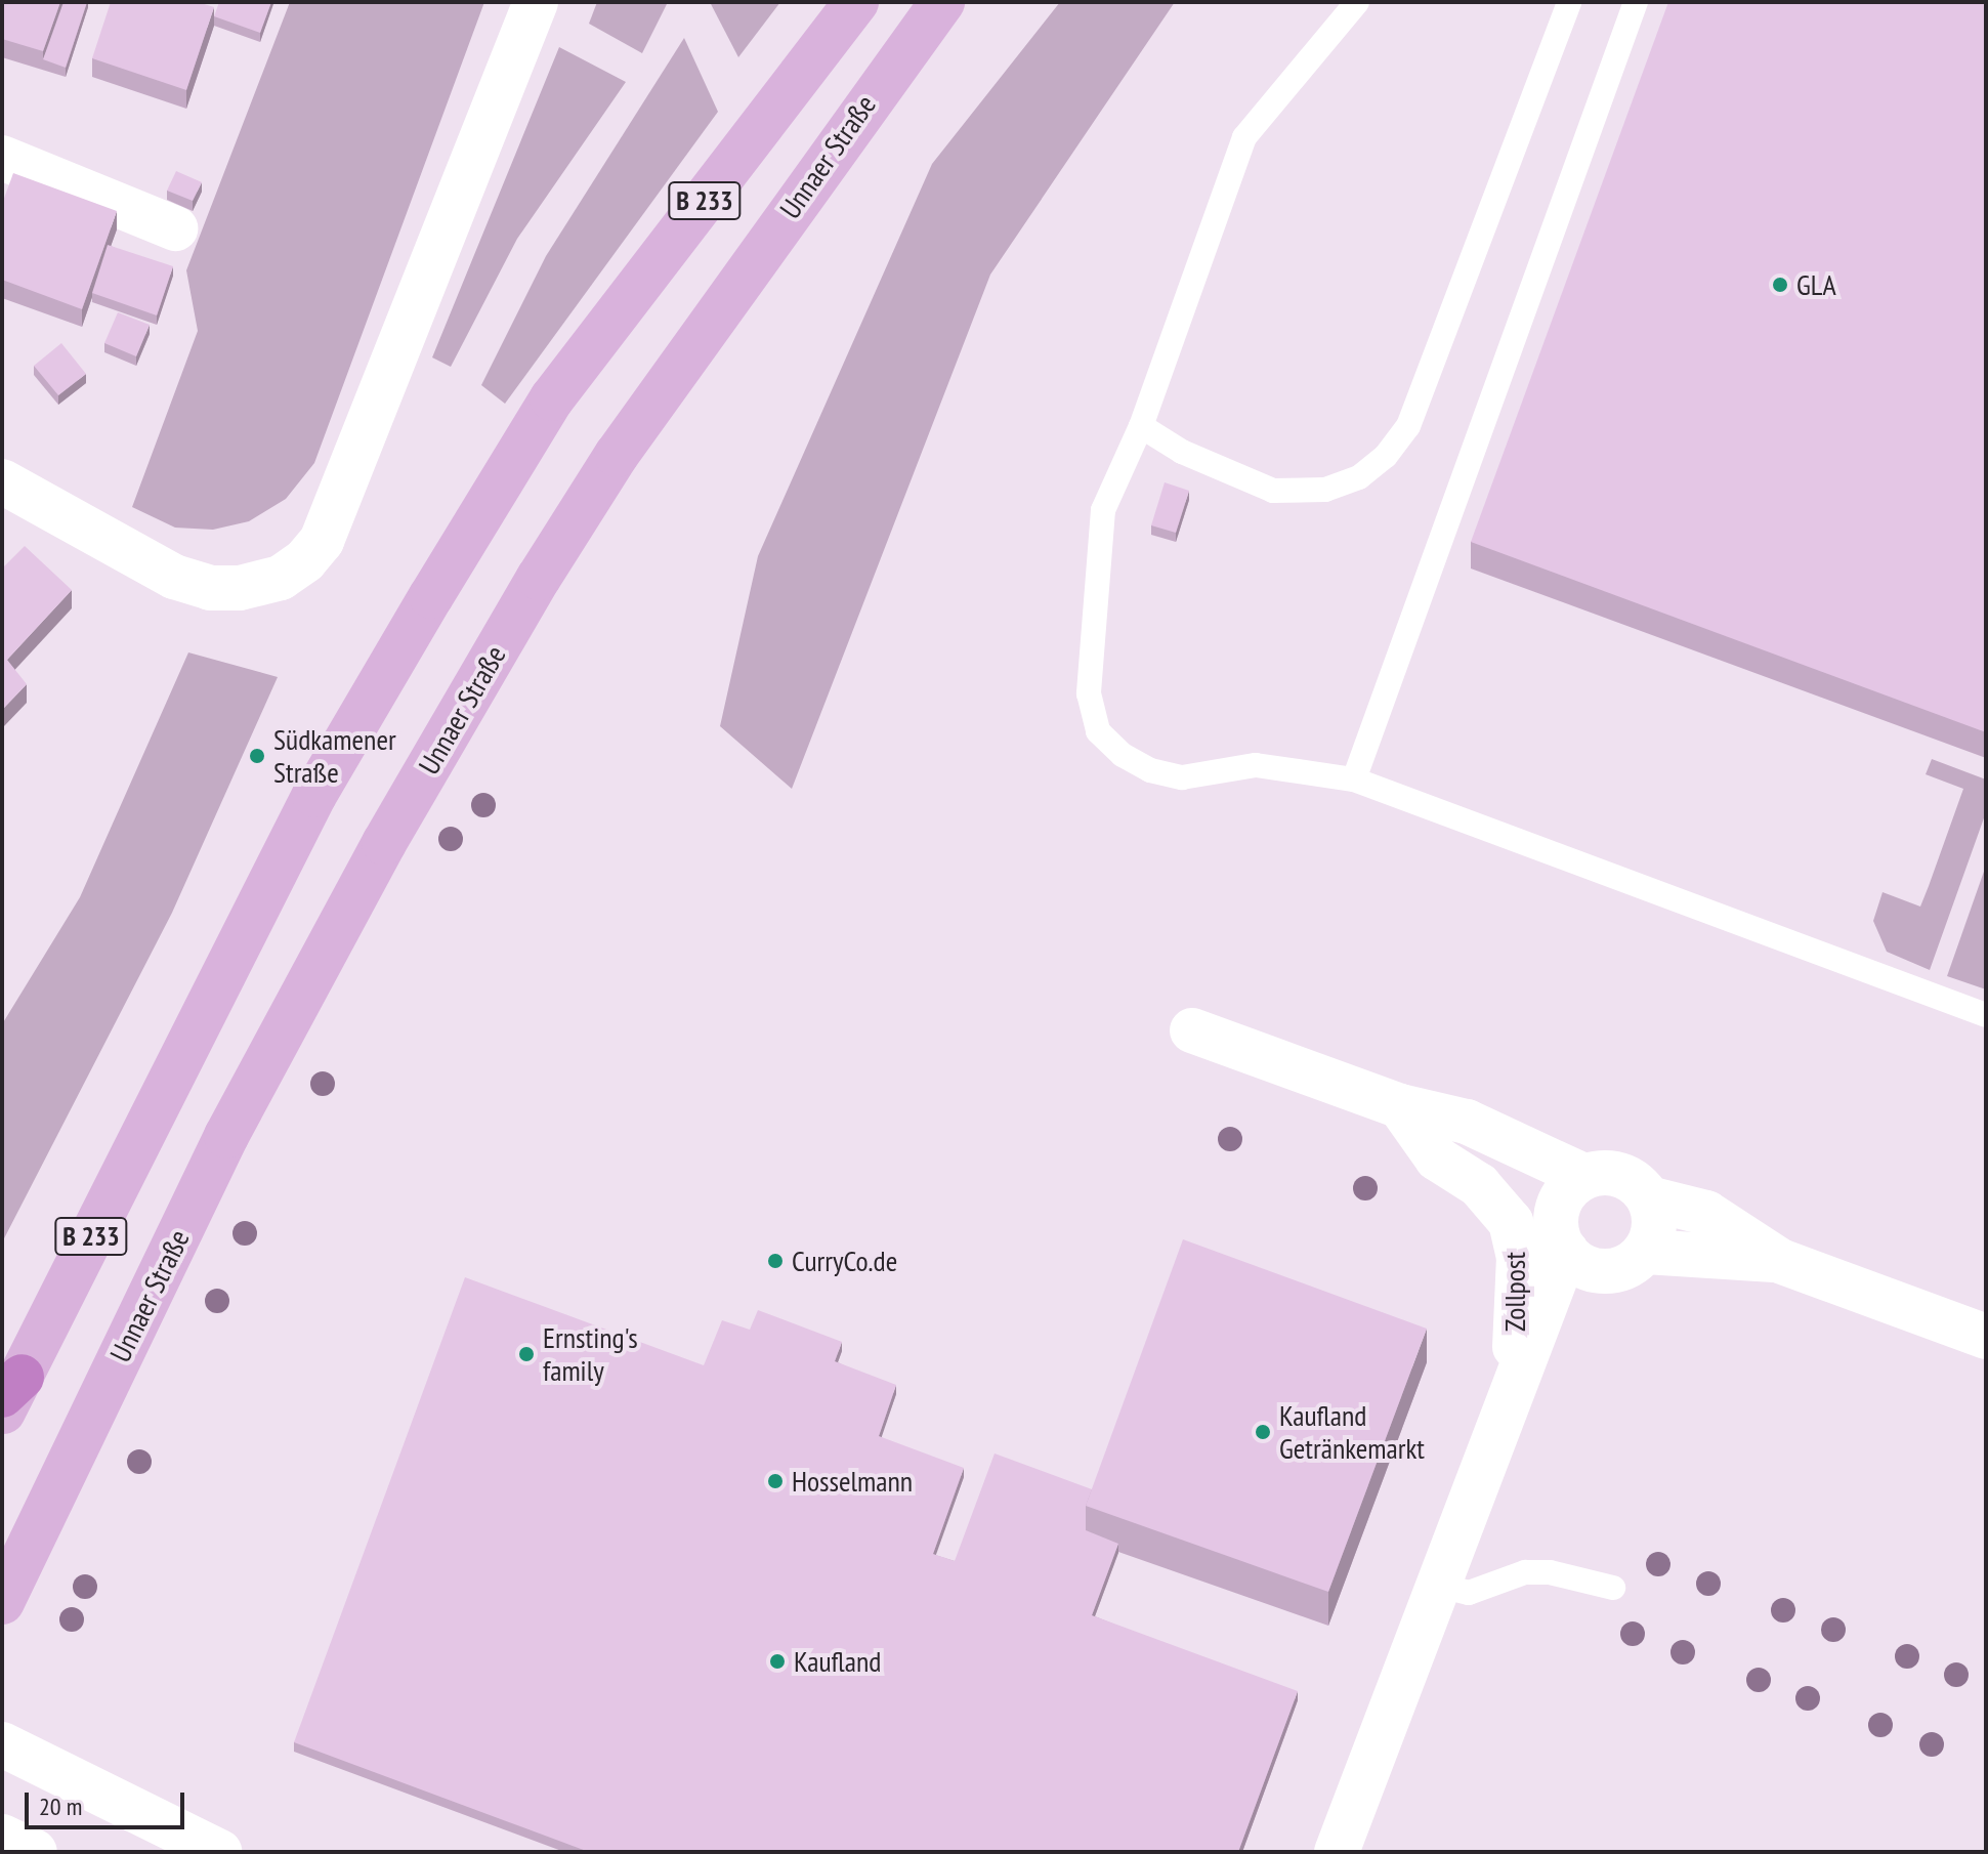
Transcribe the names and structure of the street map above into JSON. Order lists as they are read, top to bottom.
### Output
{
  "streets": {
    "main road": ["Unnaer Straße", "B 233"],
    "street": ["Zollpost"]
  },
  "places": [
    "GLA",
    "Südkamener Straße",
    "CurryCo.de",
    "Ernsting's family",
    "Kaufland Getränkemarkt",
    "Hosselmann",
    "Kaufland"
  ],
  "scale_bar": "20 m"
}
